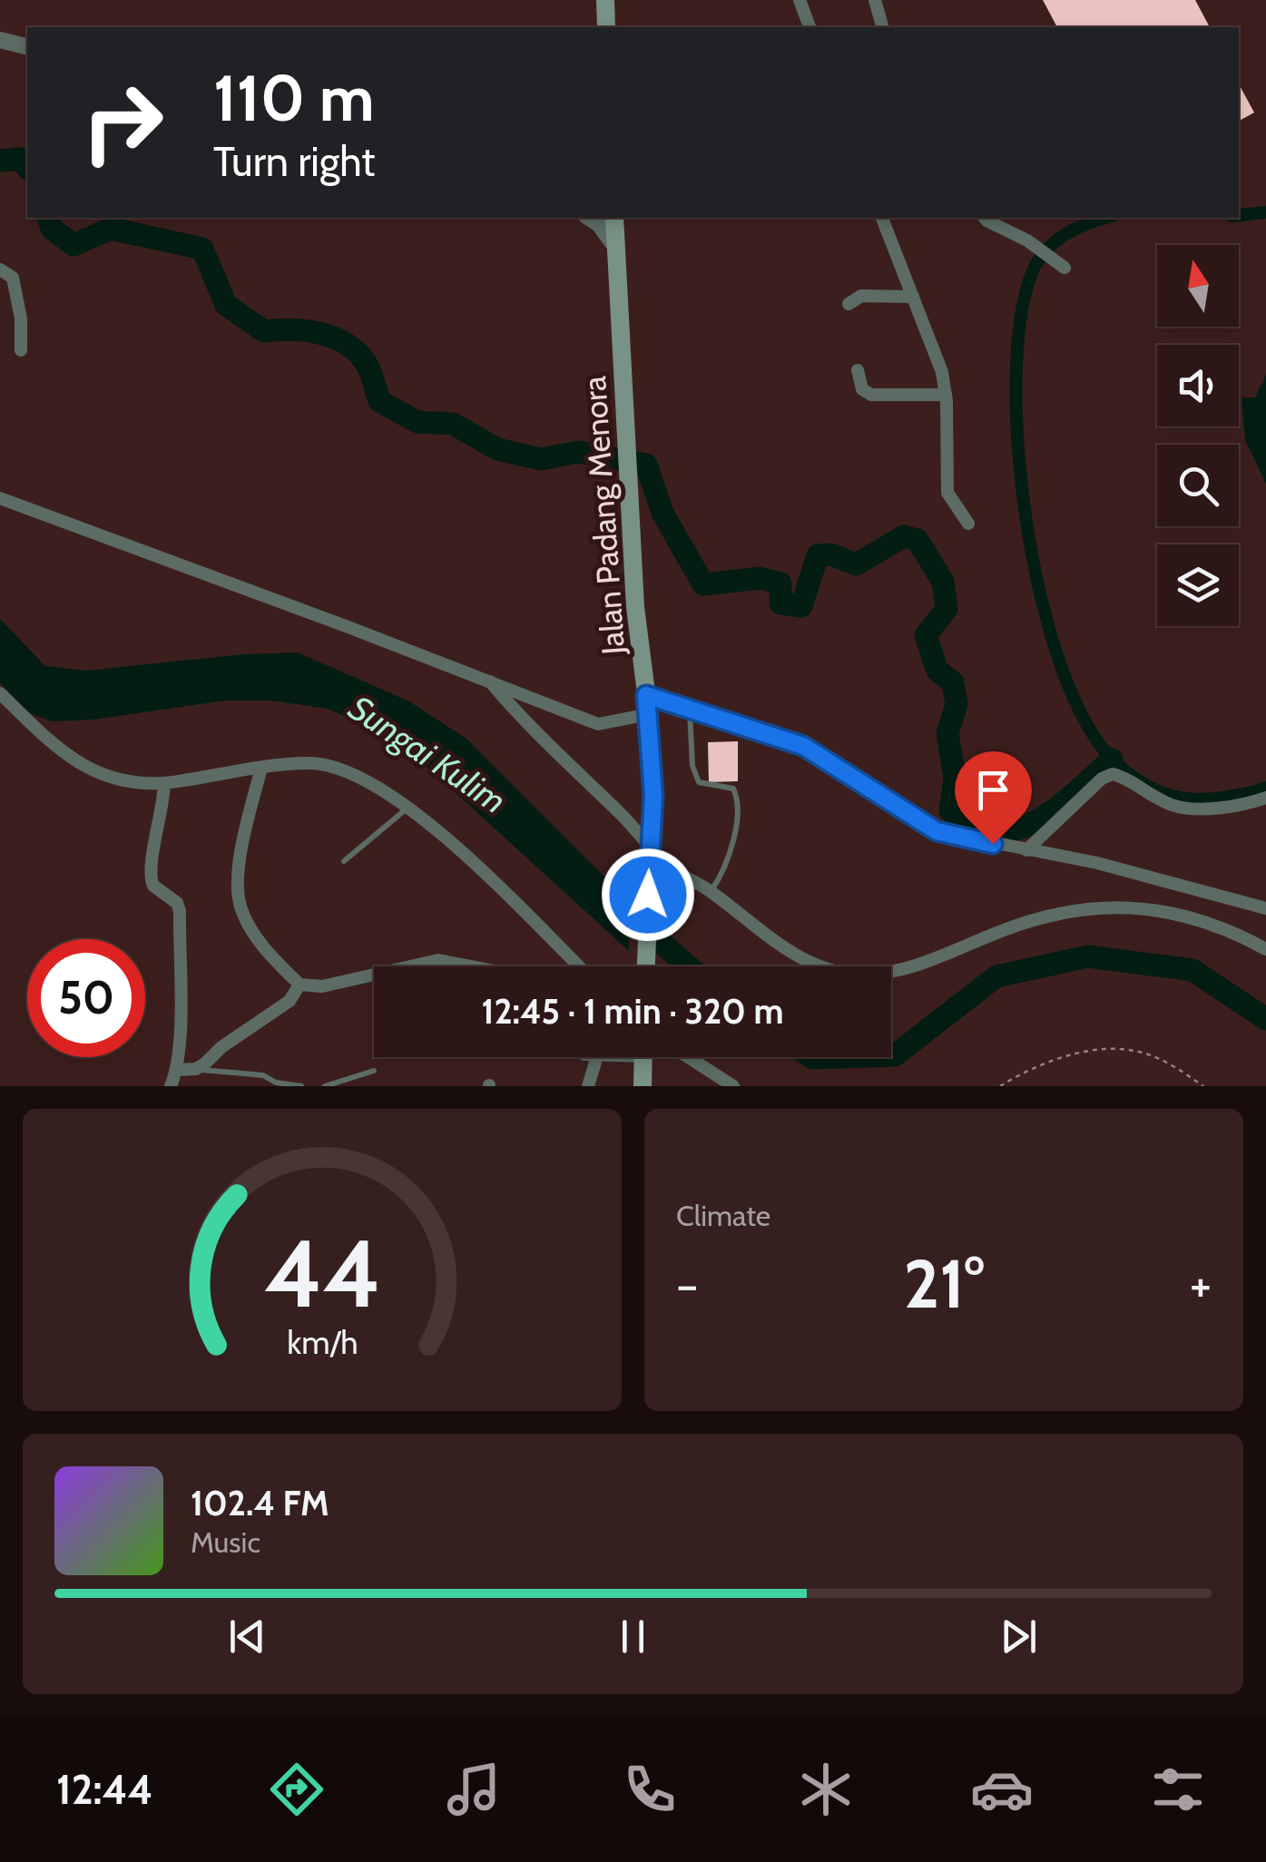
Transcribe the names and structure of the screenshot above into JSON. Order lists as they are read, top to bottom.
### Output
{
  "streets": {
    "main road": ["Jalan Padang Menora"]
  },
  "water": ["Sungai Kulim"],
  "north": "top",
  "page": {
    "turn": ["110 m", "Turn right"],
    "limit": "50",
    "trip": "12:45 · 1 min · 320 m",
    "tile": "Climate",
    "heat": ["−", "21°", "+"],
    "song": ["102.4 FM", "Music"],
    "tabs": "12:44",
    "gauge": ["44", "km/h"]
  }
}
